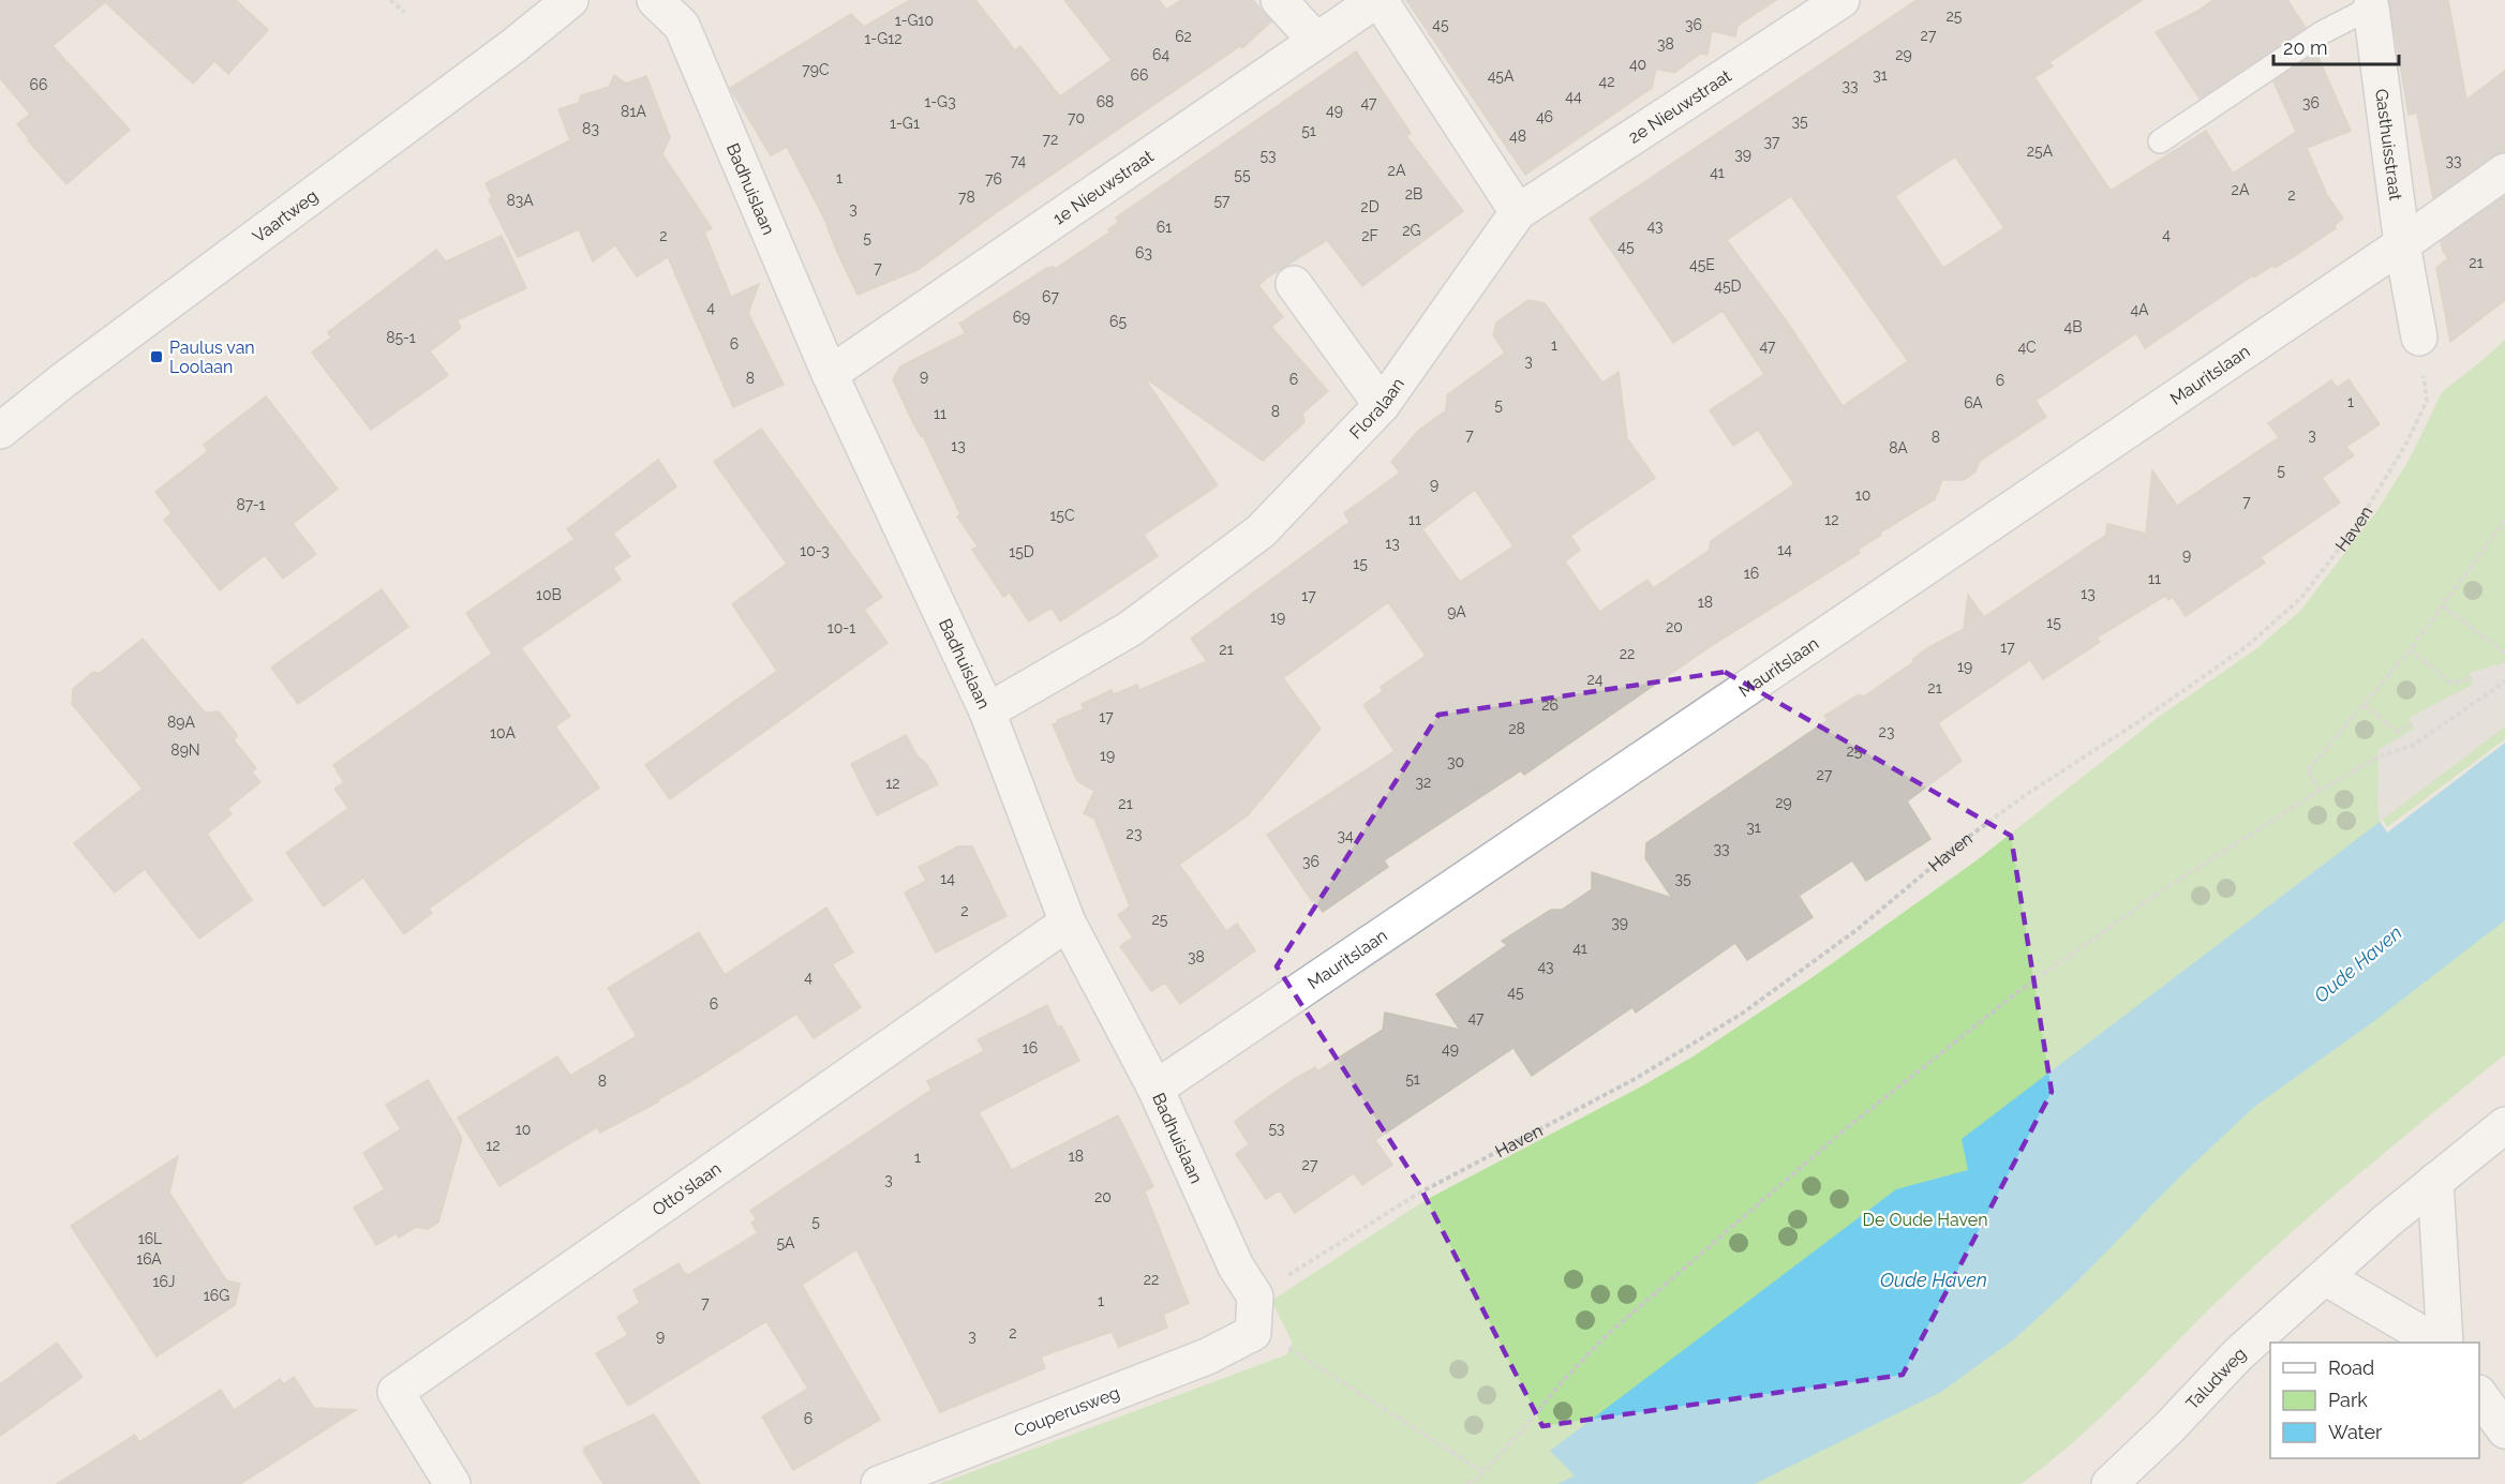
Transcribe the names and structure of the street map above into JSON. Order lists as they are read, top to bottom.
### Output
{
  "streets": {
    "street": [
      "2e Nieuwstraat",
      "Gasthuisstraat",
      "1e Nieuwstraat",
      "Badhuislaan",
      "Vaartweg",
      "Mauritslaan",
      "Floralaan",
      "Otto'slaan",
      "Taludweg",
      "Couperusweg"
    ],
    "path": ["Haven"]
  },
  "crossings": [
    ["2e Nieuwstraat", "Floralaan"],
    ["Gasthuisstraat", "Mauritslaan"],
    ["1e Nieuwstraat", "Badhuislaan"],
    ["Badhuislaan", "Mauritslaan"],
    ["Badhuislaan", "Floralaan"],
    ["Badhuislaan", "Haven"],
    ["Badhuislaan", "Otto'slaan"],
    ["Badhuislaan", "Couperusweg"],
    ["Haven", "Couperusweg"]
  ],
  "water": ["Oude Haven"],
  "parks": ["De Oude Haven"],
  "places": {
    "transit": ["Paulus van Loolaan"]
  },
  "house_numbers": [
    "25",
    "1-G10",
    "45",
    "36",
    "27",
    "62",
    "1-G12",
    "38",
    "64",
    "29",
    "40",
    "79C",
    "66",
    "31",
    "45A",
    "42",
    "66",
    "33",
    "44",
    "1-G3",
    "68",
    "47",
    "36",
    "49",
    "81A",
    "46",
    "70",
    "35",
    "1-G1",
    "83",
    "51",
    "48",
    "72",
    "37",
    "25A",
    "39",
    "53",
    "74",
    "33",
    "2A",
    "41",
    "55",
    "1",
    "76",
    "2A",
    "2B",
    "2",
    "78",
    "83A",
    "57",
    "2D",
    "3",
    "43",
    "61",
    "2G",
    "4",
    "2",
    "2F",
    "5",
    "45",
    "63",
    "21",
    "45E",
    "7",
    "45D",
    "67",
    "4",
    "4A",
    "69",
    "65",
    "4B",
    "85-1",
    "6",
    "1",
    "47",
    "4C",
    "3",
    "9",
    "8",
    "6",
    "6",
    "1",
    "6A",
    "5",
    "8",
    "11",
    "7",
    "3",
    "8",
    "13",
    "8A",
    "5",
    "9",
    "10",
    "7",
    "87-1",
    "15C",
    "11",
    "12",
    "13",
    "14",
    "10-3",
    "15D",
    "9",
    "15",
    "16",
    "11",
    "13",
    "10B",
    "17",
    "18",
    "9A",
    "19",
    "15",
    "20",
    "10-1",
    "17",
    "21",
    "22",
    "19",
    "24",
    "21",
    "26",
    "17",
    "89A",
    "28",
    "23",
    "10A",
    "89N",
    "25",
    "19",
    "30",
    "27",
    "32",
    "12",
    "29",
    "21",
    "31",
    "23",
    "34",
    "33",
    "36",
    "14",
    "35",
    "2",
    "25",
    "39",
    "41",
    "38",
    "43",
    "4",
    "45",
    "6",
    "47",
    "16",
    "49",
    "51",
    "8",
    "53",
    "10",
    "12",
    "18",
    "1",
    "27",
    "3",
    "20",
    "5",
    "16L",
    "5A",
    "16A",
    "22",
    "16J",
    "16G",
    "1",
    "7",
    "2",
    "9",
    "3",
    "6"
  ],
  "legend": ["Road", "Park", "Water"],
  "scale_bar": "20 m"
}
